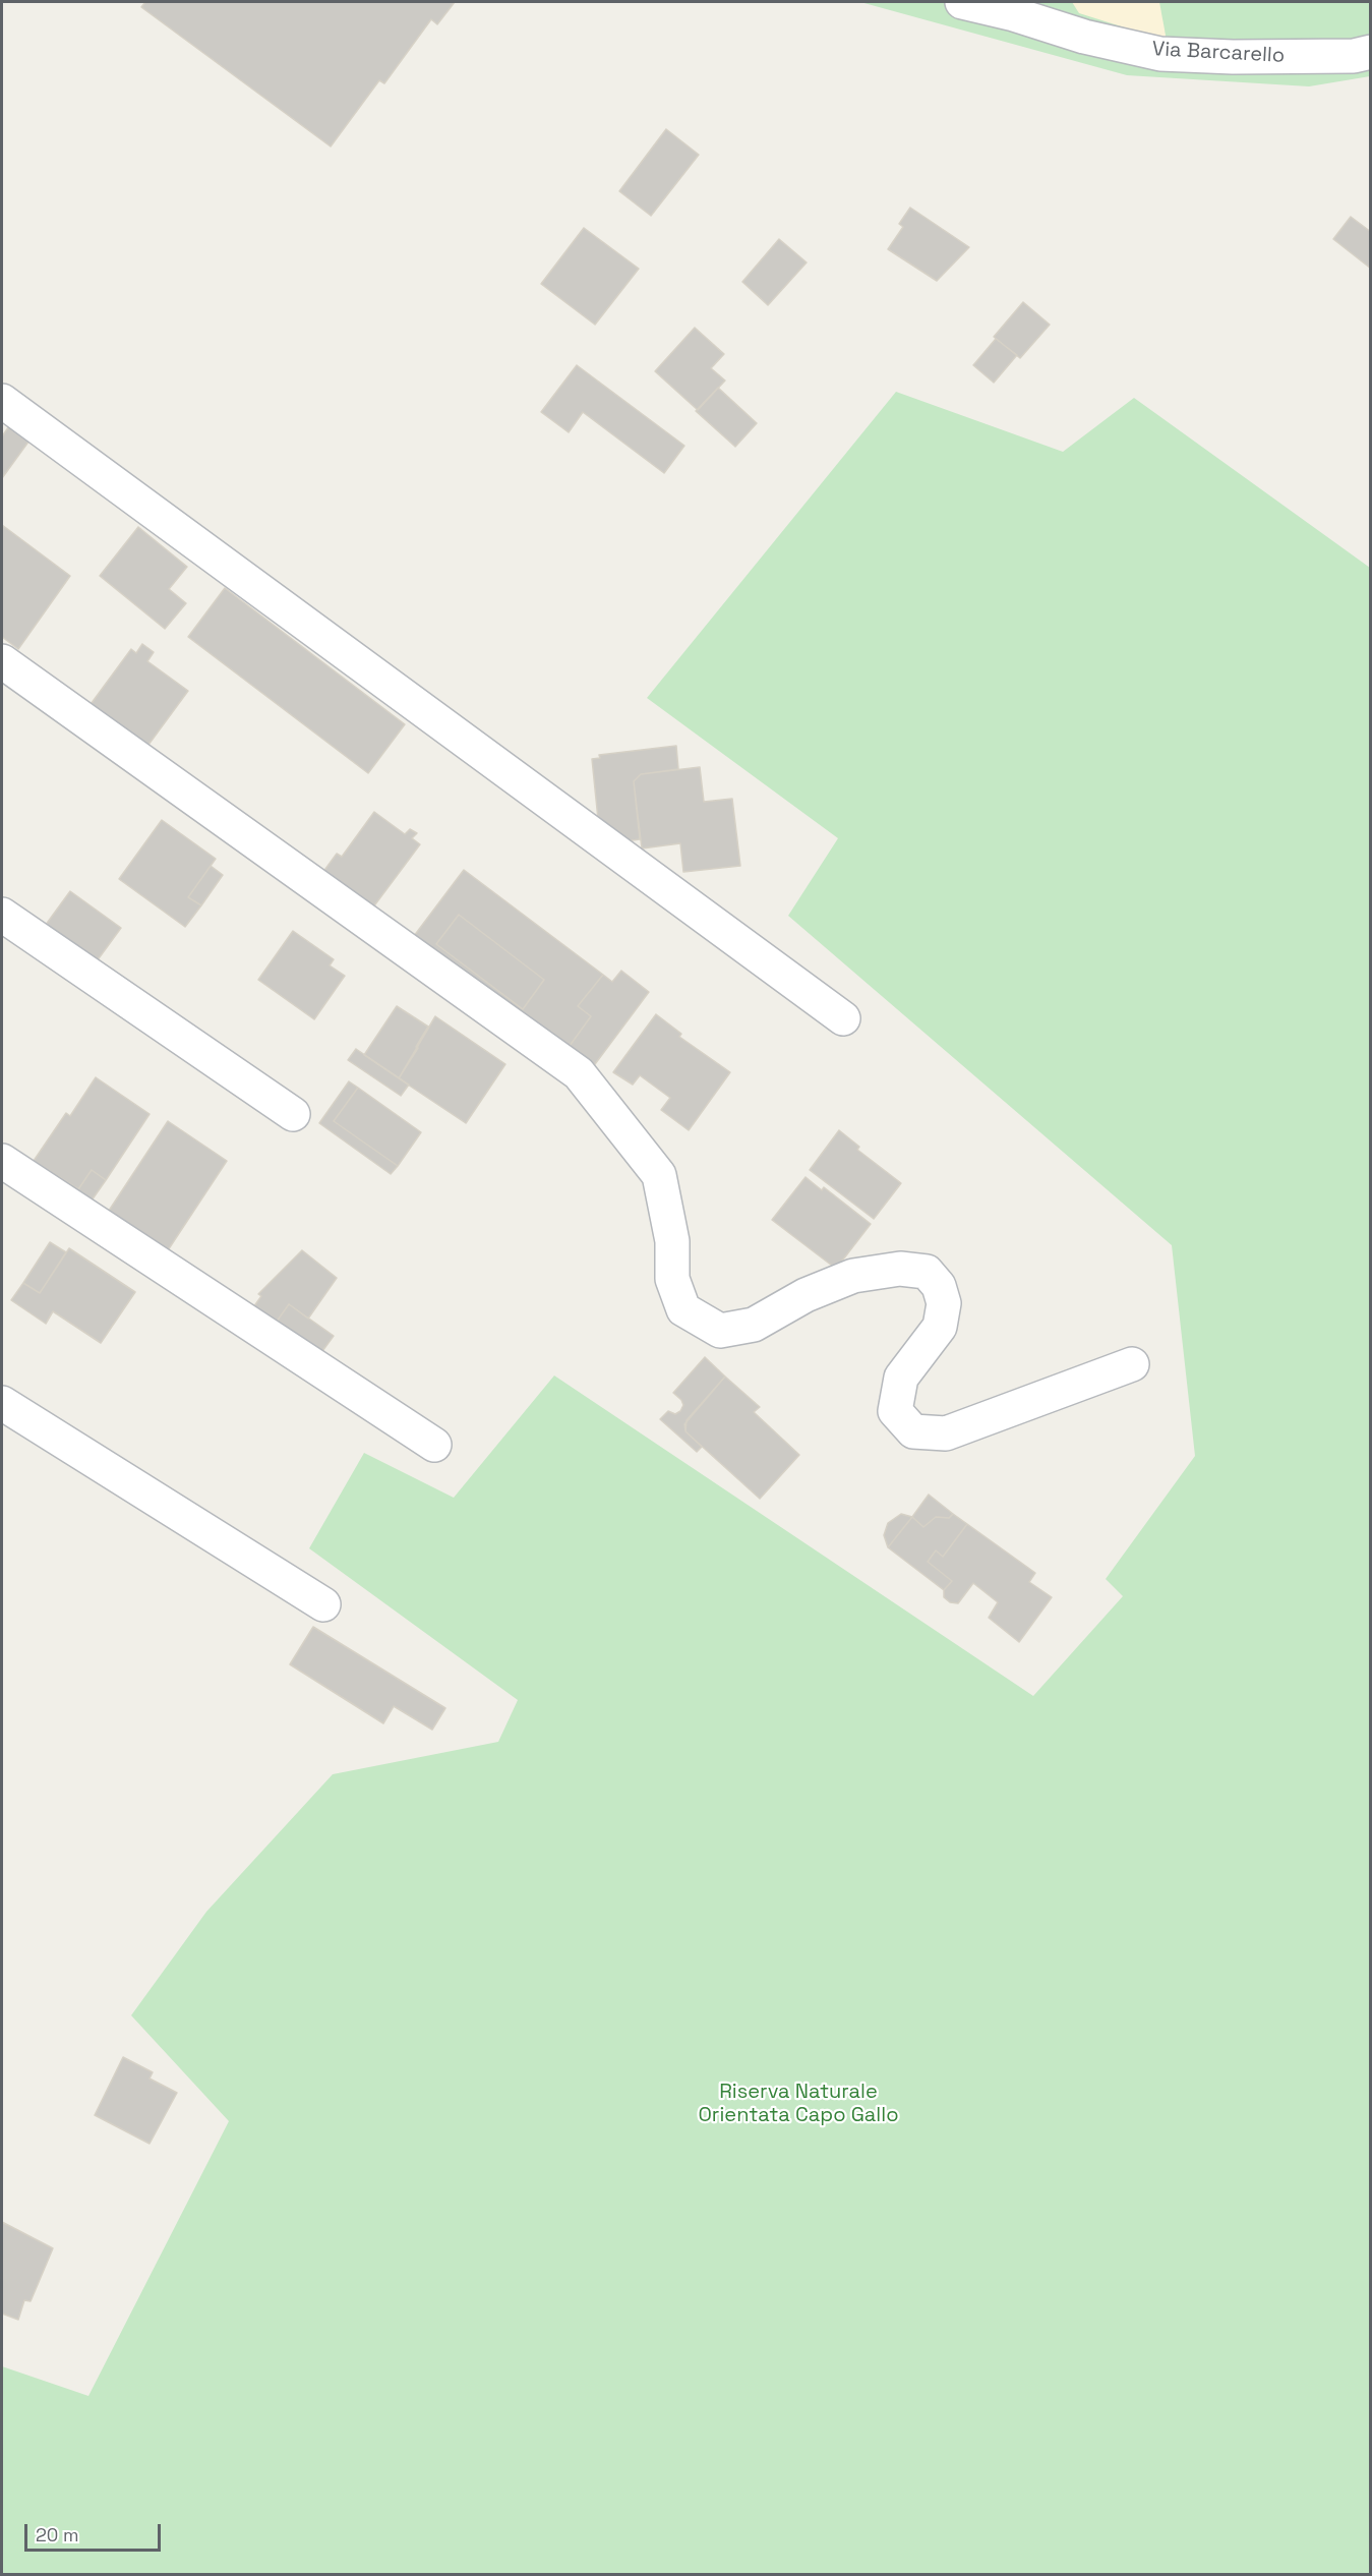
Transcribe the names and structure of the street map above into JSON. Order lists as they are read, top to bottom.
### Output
{
  "streets": {
    "street": ["Via Barcarello"]
  },
  "parks": ["Riserva Naturale Orientata Capo Gallo"],
  "scale_bar": "20 m"
}
